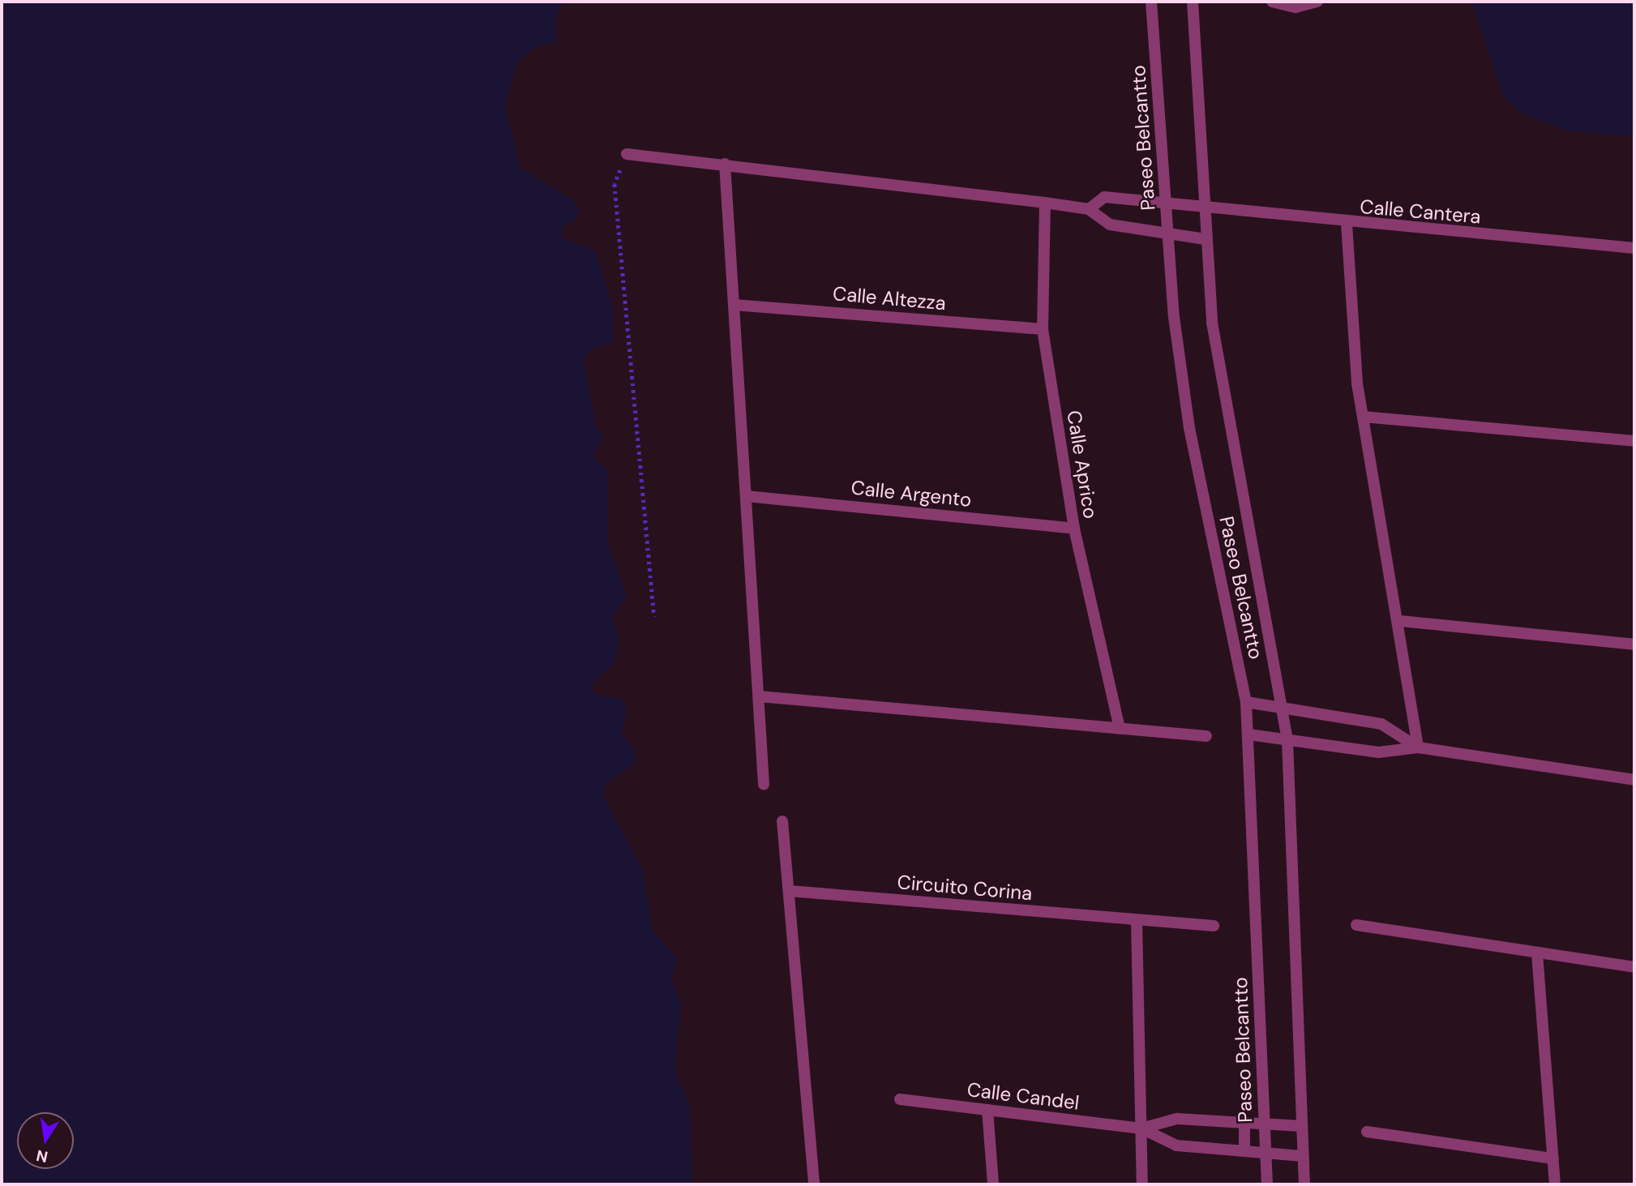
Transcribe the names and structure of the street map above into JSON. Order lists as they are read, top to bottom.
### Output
{
  "streets": {
    "street": [
      "Paseo Belcantto",
      "Calle Cantera",
      "Calle Altezza",
      "Calle Aprico",
      "Calle Argento",
      "Circuito Corina",
      "Calle Candel"
    ]
  },
  "crossings": [
    ["Paseo Belcantto", "Calle Cantera"],
    ["Paseo Belcantto", "Calle Candel"],
    ["Calle Altezza", "Calle Aprico"],
    ["Calle Aprico", "Calle Argento"]
  ],
  "north": "bottom"
}
